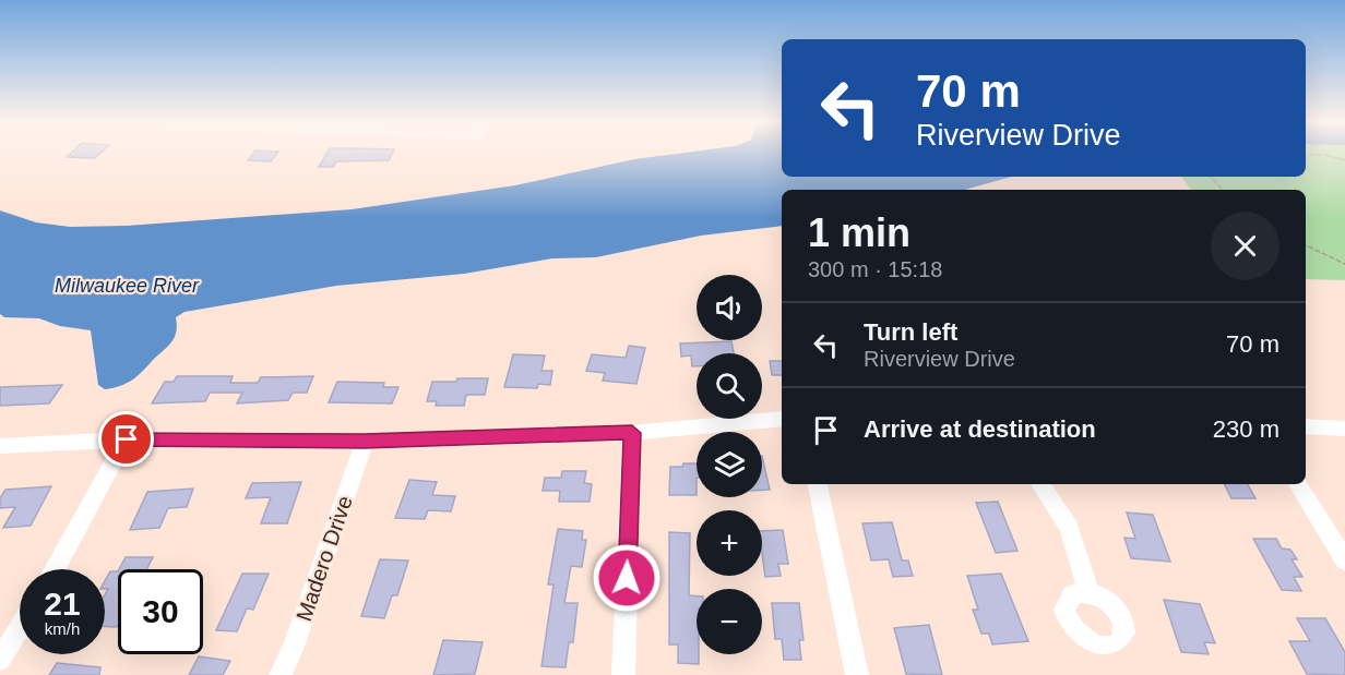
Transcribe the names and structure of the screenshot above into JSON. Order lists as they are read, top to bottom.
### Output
{
  "streets": {
    "street": ["Madero Drive"]
  },
  "water": ["Milwaukee River"],
  "page": {
    "turn": ["70 m", "Riverview Drive"],
    "heading": ["1 min", "300 m · 15:18"],
    "map_buttons": ["+", "−"],
    "list": [
      {
        "name": "Turn left",
        "note": "Riverview Drive",
        "value": "70 m"
      },
      {
        "name": "Arrive at destination",
        "value": "230 m"
      }
    ],
    "speed": "21 km/h",
    "limit": "30"
  }
}
